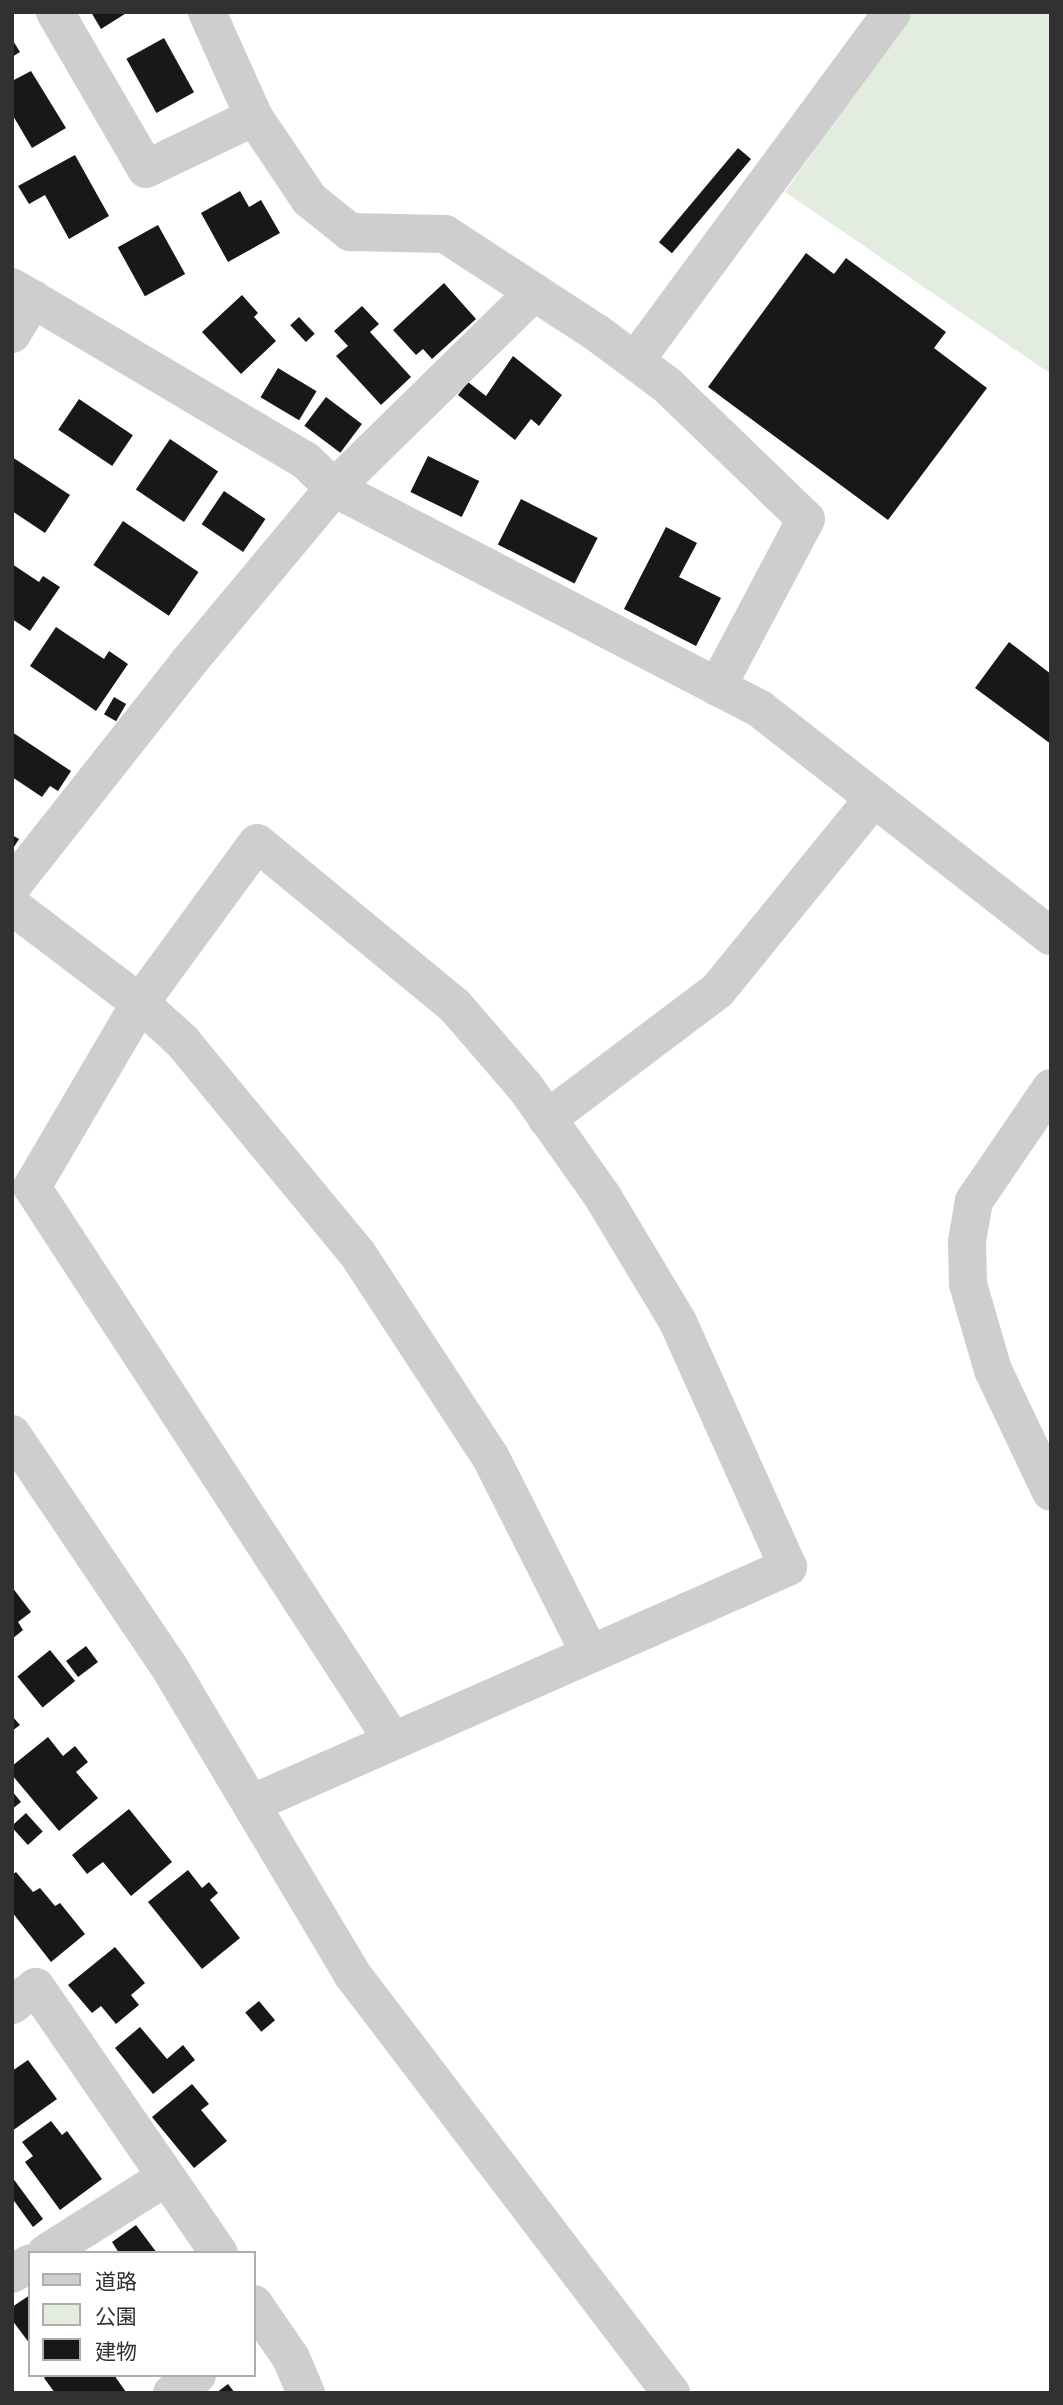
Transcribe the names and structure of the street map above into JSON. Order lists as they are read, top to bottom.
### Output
{
  "legend": ["道路", "公園", "建物"]
}
